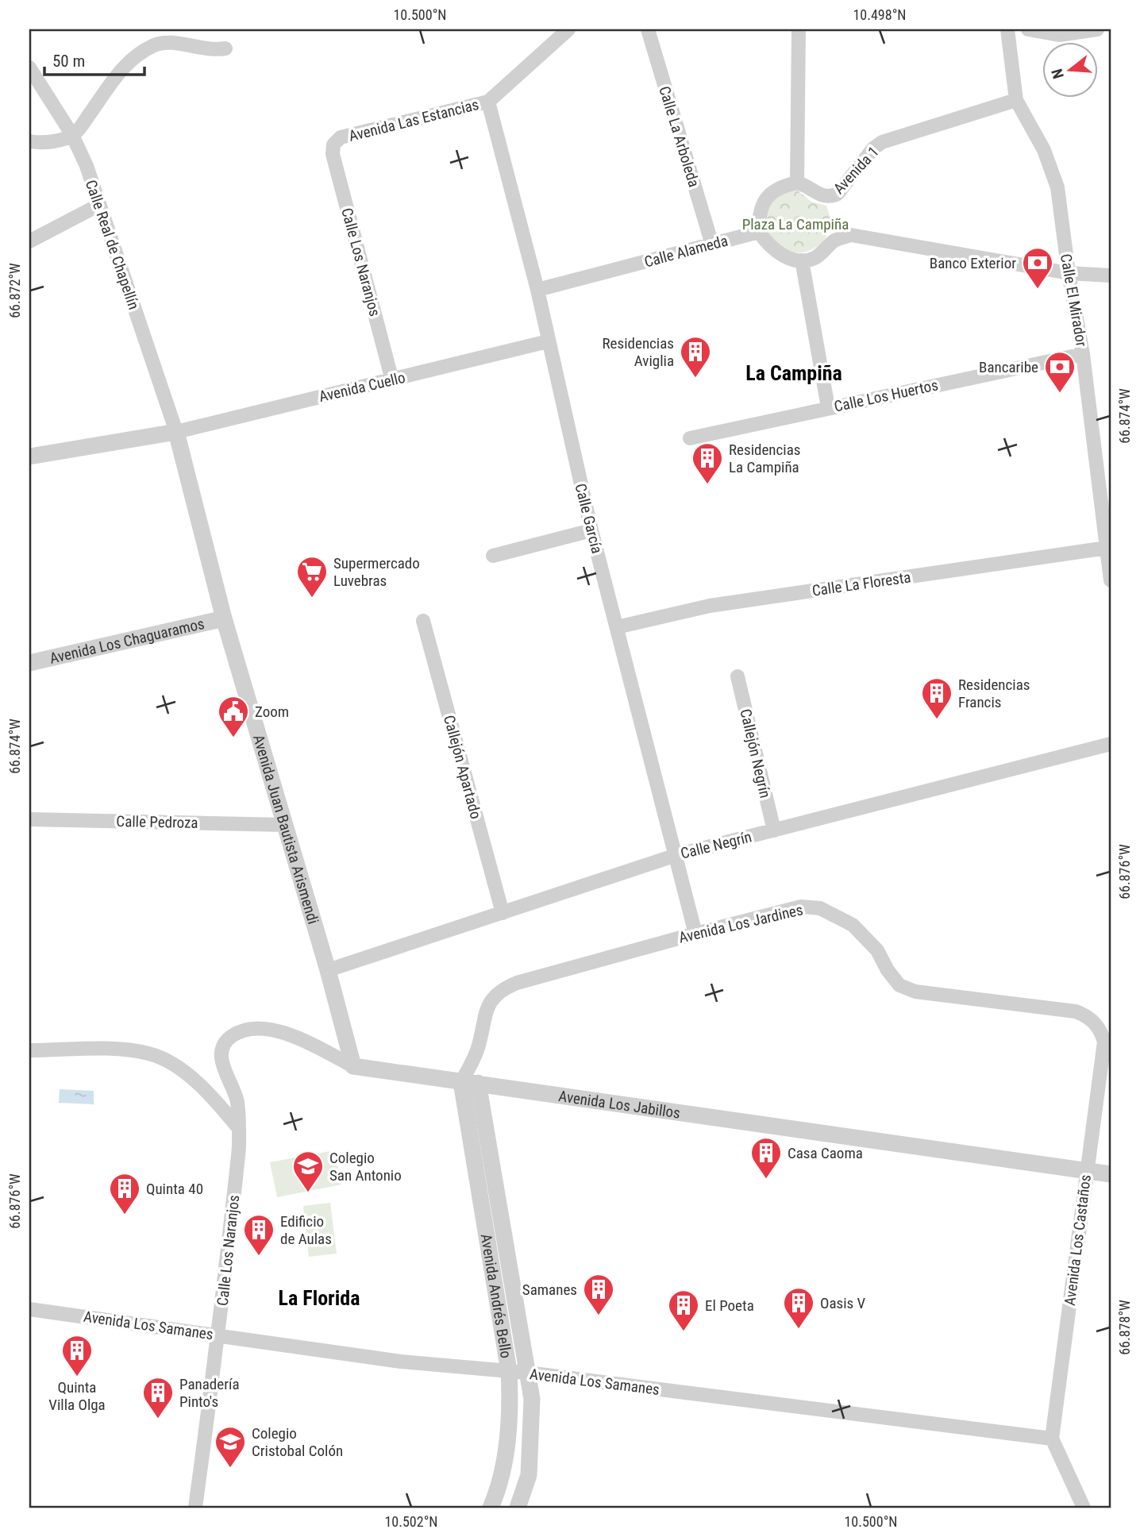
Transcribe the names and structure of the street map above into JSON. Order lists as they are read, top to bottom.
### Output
{
  "streets": {
    "street": [
      "Avenida Las Estancias",
      "Calle La Arboleda",
      "Avenida 1",
      "Calle Real de Chapellín",
      "Calle Alameda",
      "Calle Los Naranjos",
      "Calle El Mirador",
      "Avenida Cuello",
      "Calle Los Huertos",
      "Calle García",
      "Calle La Floresta",
      "Avenida Los Chaguaramos",
      "Callejón Negrín",
      "Callejón Apartado",
      "Calle Pedroza",
      "Avenida Juan Bautista Arismendi",
      "Calle Negrín",
      "Avenida Los Jardines",
      "Avenida Los Jabillos",
      "Avenida Los Castaños",
      "Avenida Andrés Bello",
      "Avenida Los Samanes"
    ]
  },
  "crossings": [
    ["Avenida Las Estancias", "Calle Los Naranjos"],
    ["Avenida Las Estancias", "Calle García"],
    ["Calle La Arboleda", "Calle Alameda"],
    ["Avenida 1", "Calle El Mirador"],
    ["Calle Real de Chapellín", "Avenida Cuello"],
    ["Calle Real de Chapellín", "Avenida Juan Bautista Arismendi"],
    ["Calle Alameda", "Calle García"],
    ["Calle Los Naranjos", "Avenida Cuello"],
    ["Calle Los Naranjos", "Avenida Los Jabillos"],
    ["Calle Los Naranjos", "Avenida Los Samanes"],
    ["Calle El Mirador", "Calle Los Huertos"],
    ["Calle El Mirador", "Calle La Floresta"],
    ["Avenida Cuello", "Calle García"],
    ["Avenida Cuello", "Avenida Juan Bautista Arismendi"],
    ["Calle García", "Calle La Floresta"],
    ["Calle García", "Calle Negrín"],
    ["Calle García", "Avenida Los Jardines"],
    ["Avenida Los Chaguaramos", "Avenida Juan Bautista Arismendi"],
    ["Callejón Negrín", "Calle Negrín"],
    ["Callejón Apartado", "Calle Negrín"],
    ["Calle Pedroza", "Avenida Juan Bautista Arismendi"],
    ["Avenida Juan Bautista Arismendi", "Calle Negrín"],
    ["Avenida Juan Bautista Arismendi", "Avenida Los Jabillos"],
    ["Avenida Los Jardines", "Avenida Los Jabillos"],
    ["Avenida Los Jardines", "Avenida Los Castaños"],
    ["Avenida Los Jardines", "Avenida Andrés Bello"],
    ["Avenida Los Jabillos", "Avenida Los Castaños"],
    ["Avenida Los Jabillos", "Avenida Andrés Bello"],
    ["Avenida Los Castaños", "Avenida Los Samanes"],
    ["Avenida Andrés Bello", "Avenida Los Samanes"]
  ],
  "districts": ["La Campiña", "La Florida"],
  "parks": ["Plaza La Campiña"],
  "places": {
    "bank": ["Banco Exterior", "Bancaribe"],
    "building": [
      "Residencias Aviglia",
      "Residencias La Campiña",
      "Residencias Francis",
      "Casa Caoma",
      "Quinta 40",
      "Edificio de Aulas",
      "Samanes",
      "Oasis V",
      "El Poeta",
      "Quinta Villa Olga",
      "Panadería Pinto's"
    ],
    "supermarket": ["Supermercado Luvebras"],
    "public building": ["Zoom"],
    "school or university": ["Colegio San Antonio", "Colegio Cristobal Colón"]
  },
  "scale_bar": "50 m",
  "north": "left",
  "coordinates": [
    "10.500°N",
    "10.498°N",
    "66.872°W",
    "66.874°W",
    "66.876°W",
    "66.878°W",
    "10.502°N"
  ]
}
